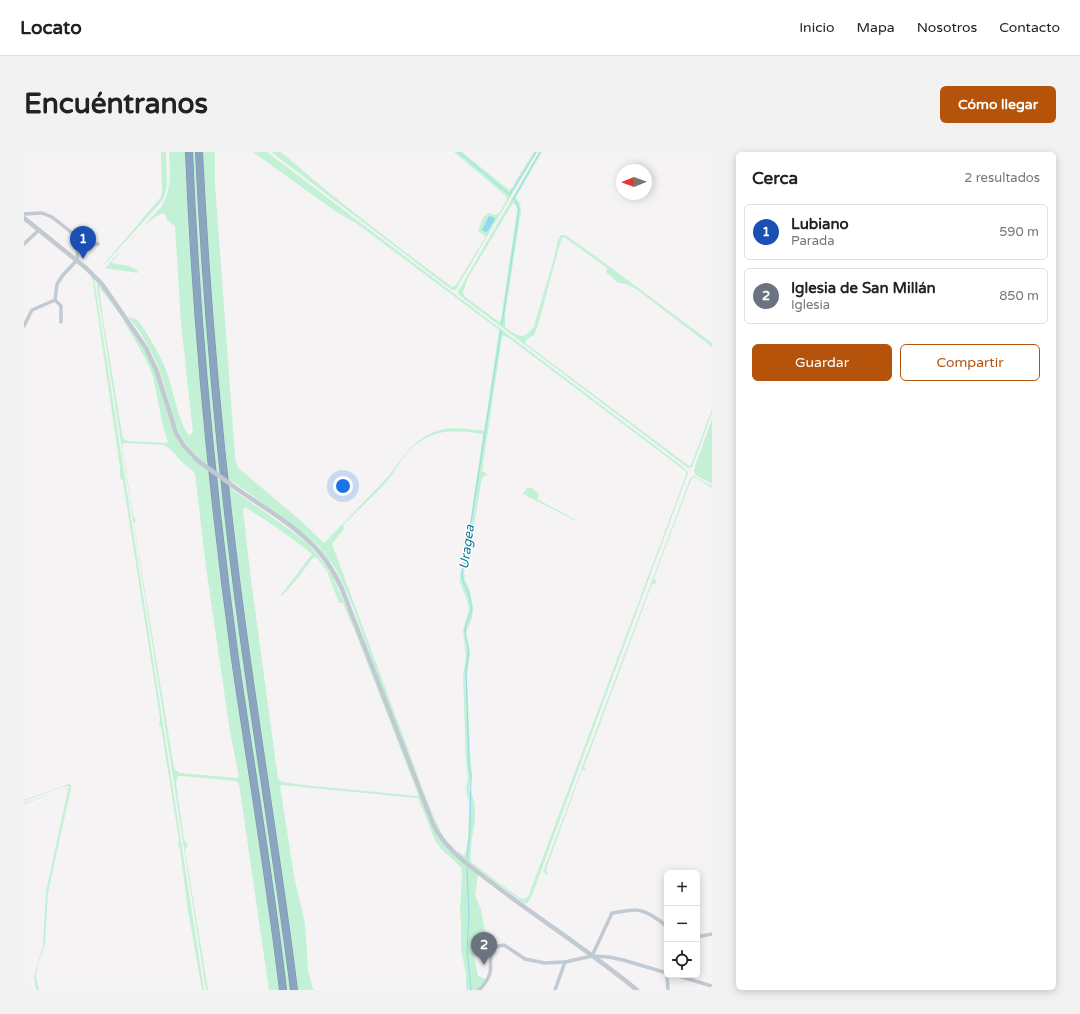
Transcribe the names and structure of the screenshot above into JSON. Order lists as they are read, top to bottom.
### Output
{
  "water": ["Uragea"],
  "north": "left",
  "page": {
    "header": "Locato",
    "nav": [
      "Inicio",
      "Mapa",
      "Nosotros",
      "Contacto"
    ],
    "buttons": [
      "Cómo llegar",
      ["Guardar", "Compartir"]
    ],
    "title": "Encuéntranos",
    "heading": ["Cerca", "2 resultados"],
    "list": [
      {
        "mark": "1",
        "name": "Lubiano",
        "note": "Parada",
        "value": "590 m"
      },
      {
        "mark": "2",
        "name": "Iglesia de San Millán",
        "note": "Iglesia",
        "value": "850 m"
      }
    ],
    "pins": ["1", "2"],
    "map_buttons": ["+", "−"]
  }
}
